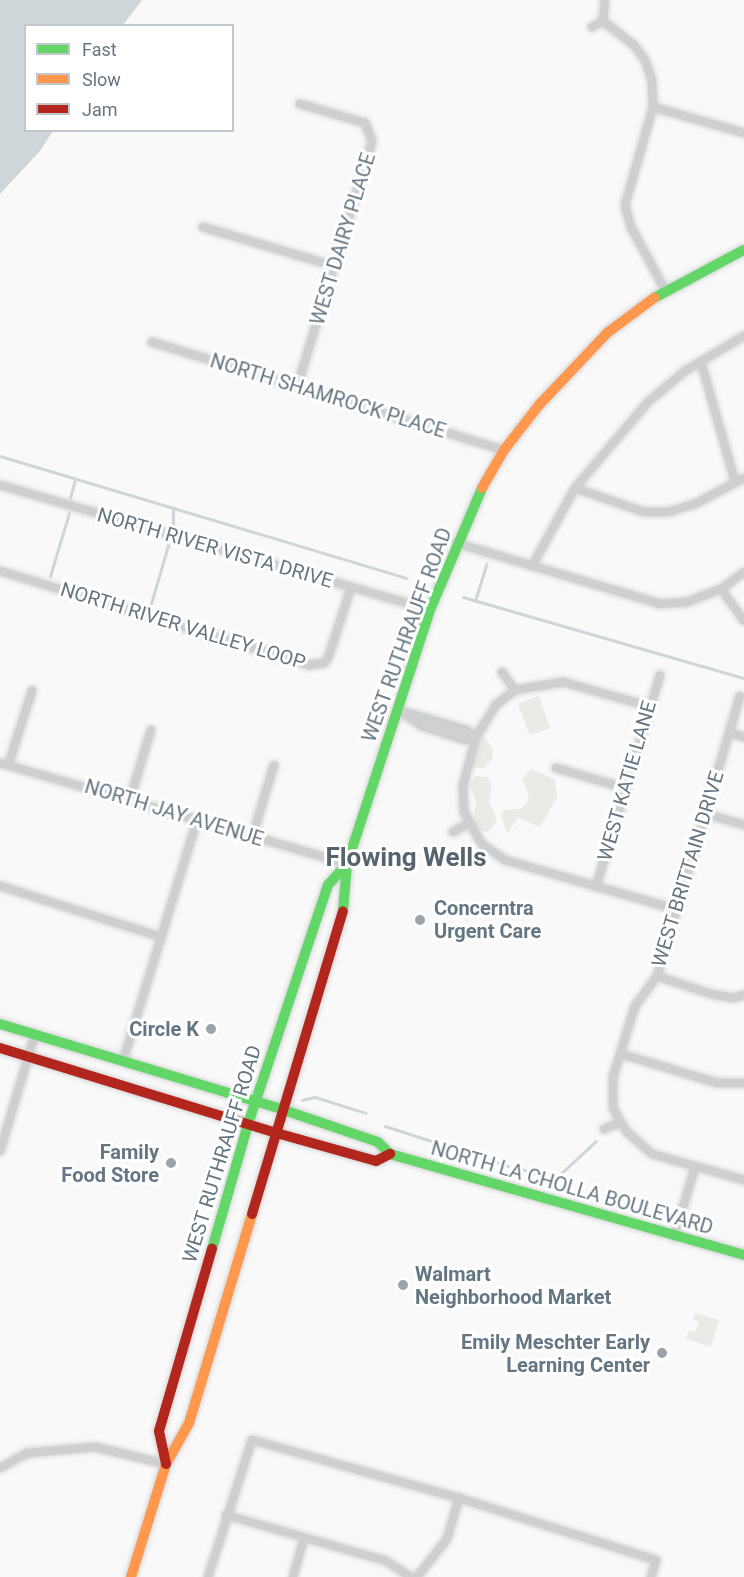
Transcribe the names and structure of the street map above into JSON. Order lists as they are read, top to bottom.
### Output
{
  "streets": {
    "main road": ["WEST RUTHRAUFF ROAD", "NORTH LA CHOLLA BOULEVARD"],
    "street": [
      "WEST DAIRY PLACE",
      "NORTH SHAMROCK PLACE",
      "NORTH RIVER VISTA DRIVE",
      "NORTH RIVER VALLEY LOOP",
      "WEST KATIE LANE",
      "NORTH JAY AVENUE",
      "WEST BRITTAIN DRIVE"
    ]
  },
  "crossings": [
    ["WEST DAIRY PLACE", "NORTH SHAMROCK PLACE"],
    ["NORTH SHAMROCK PLACE", "WEST RUTHRAUFF ROAD"],
    ["NORTH RIVER VISTA DRIVE", "NORTH RIVER VALLEY LOOP"],
    ["NORTH RIVER VISTA DRIVE", "WEST RUTHRAUFF ROAD"],
    ["WEST RUTHRAUFF ROAD", "NORTH JAY AVENUE"],
    ["WEST RUTHRAUFF ROAD", "NORTH LA CHOLLA BOULEVARD"]
  ],
  "districts": ["Flowing Wells"],
  "places": [
    "Concerntra Urgent Care",
    "Circle K",
    "Family Food Store",
    "Walmart Neighborhood Market",
    "Emily Meschter Early Learning Center"
  ],
  "legend": ["Fast", "Slow", "Jam"]
}
